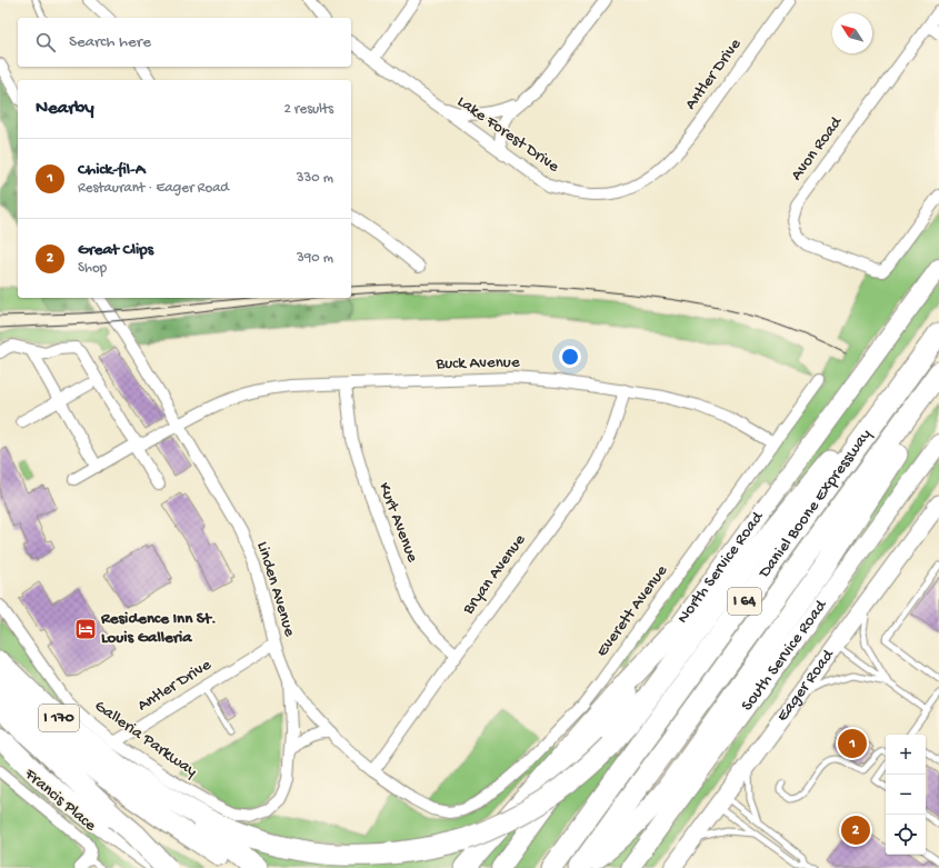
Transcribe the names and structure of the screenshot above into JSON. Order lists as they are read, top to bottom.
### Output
{
  "streets": {
    "highway": ["Daniel Boone Expressway", "I 64", "I 170"],
    "main road": ["North Service Road", "South Service Road", "Eager Road"],
    "street": [
      "Antler Drive",
      "Lake Forest Drive",
      "Avon Road",
      "Buck Avenue",
      "Kurt Avenue",
      "Bryan Avenue",
      "Linden Avenue",
      "Everett Avenue",
      "Galleria Parkway",
      "Francis Place"
    ]
  },
  "crossings": [
    ["Antler Drive", "Lake Forest Drive"],
    ["Antler Drive", "Linden Avenue"],
    ["Antler Drive", "Galleria Parkway"],
    ["Buck Avenue", "Kurt Avenue"],
    ["Buck Avenue", "Bryan Avenue"],
    ["Buck Avenue", "Linden Avenue"],
    ["Buck Avenue", "Everett Avenue"],
    ["Kurt Avenue", "Bryan Avenue"],
    ["Bryan Avenue", "Linden Avenue"],
    ["Linden Avenue", "Everett Avenue"]
  ],
  "places": {
    "hotel": ["Residence Inn St. Louis Galleria"]
  },
  "north": "top left",
  "page": {
    "search": "Search here",
    "heading": ["Nearby", "2 results"],
    "list": [
      {
        "mark": "1",
        "name": "Chick-fil-A",
        "note": "Restaurant · Eager Road",
        "value": "330 m"
      },
      {
        "mark": "2",
        "name": "Great Clips",
        "note": "Shop",
        "value": "390 m"
      }
    ],
    "pins": ["1", "2"],
    "map_buttons": ["+", "−"]
  }
}
